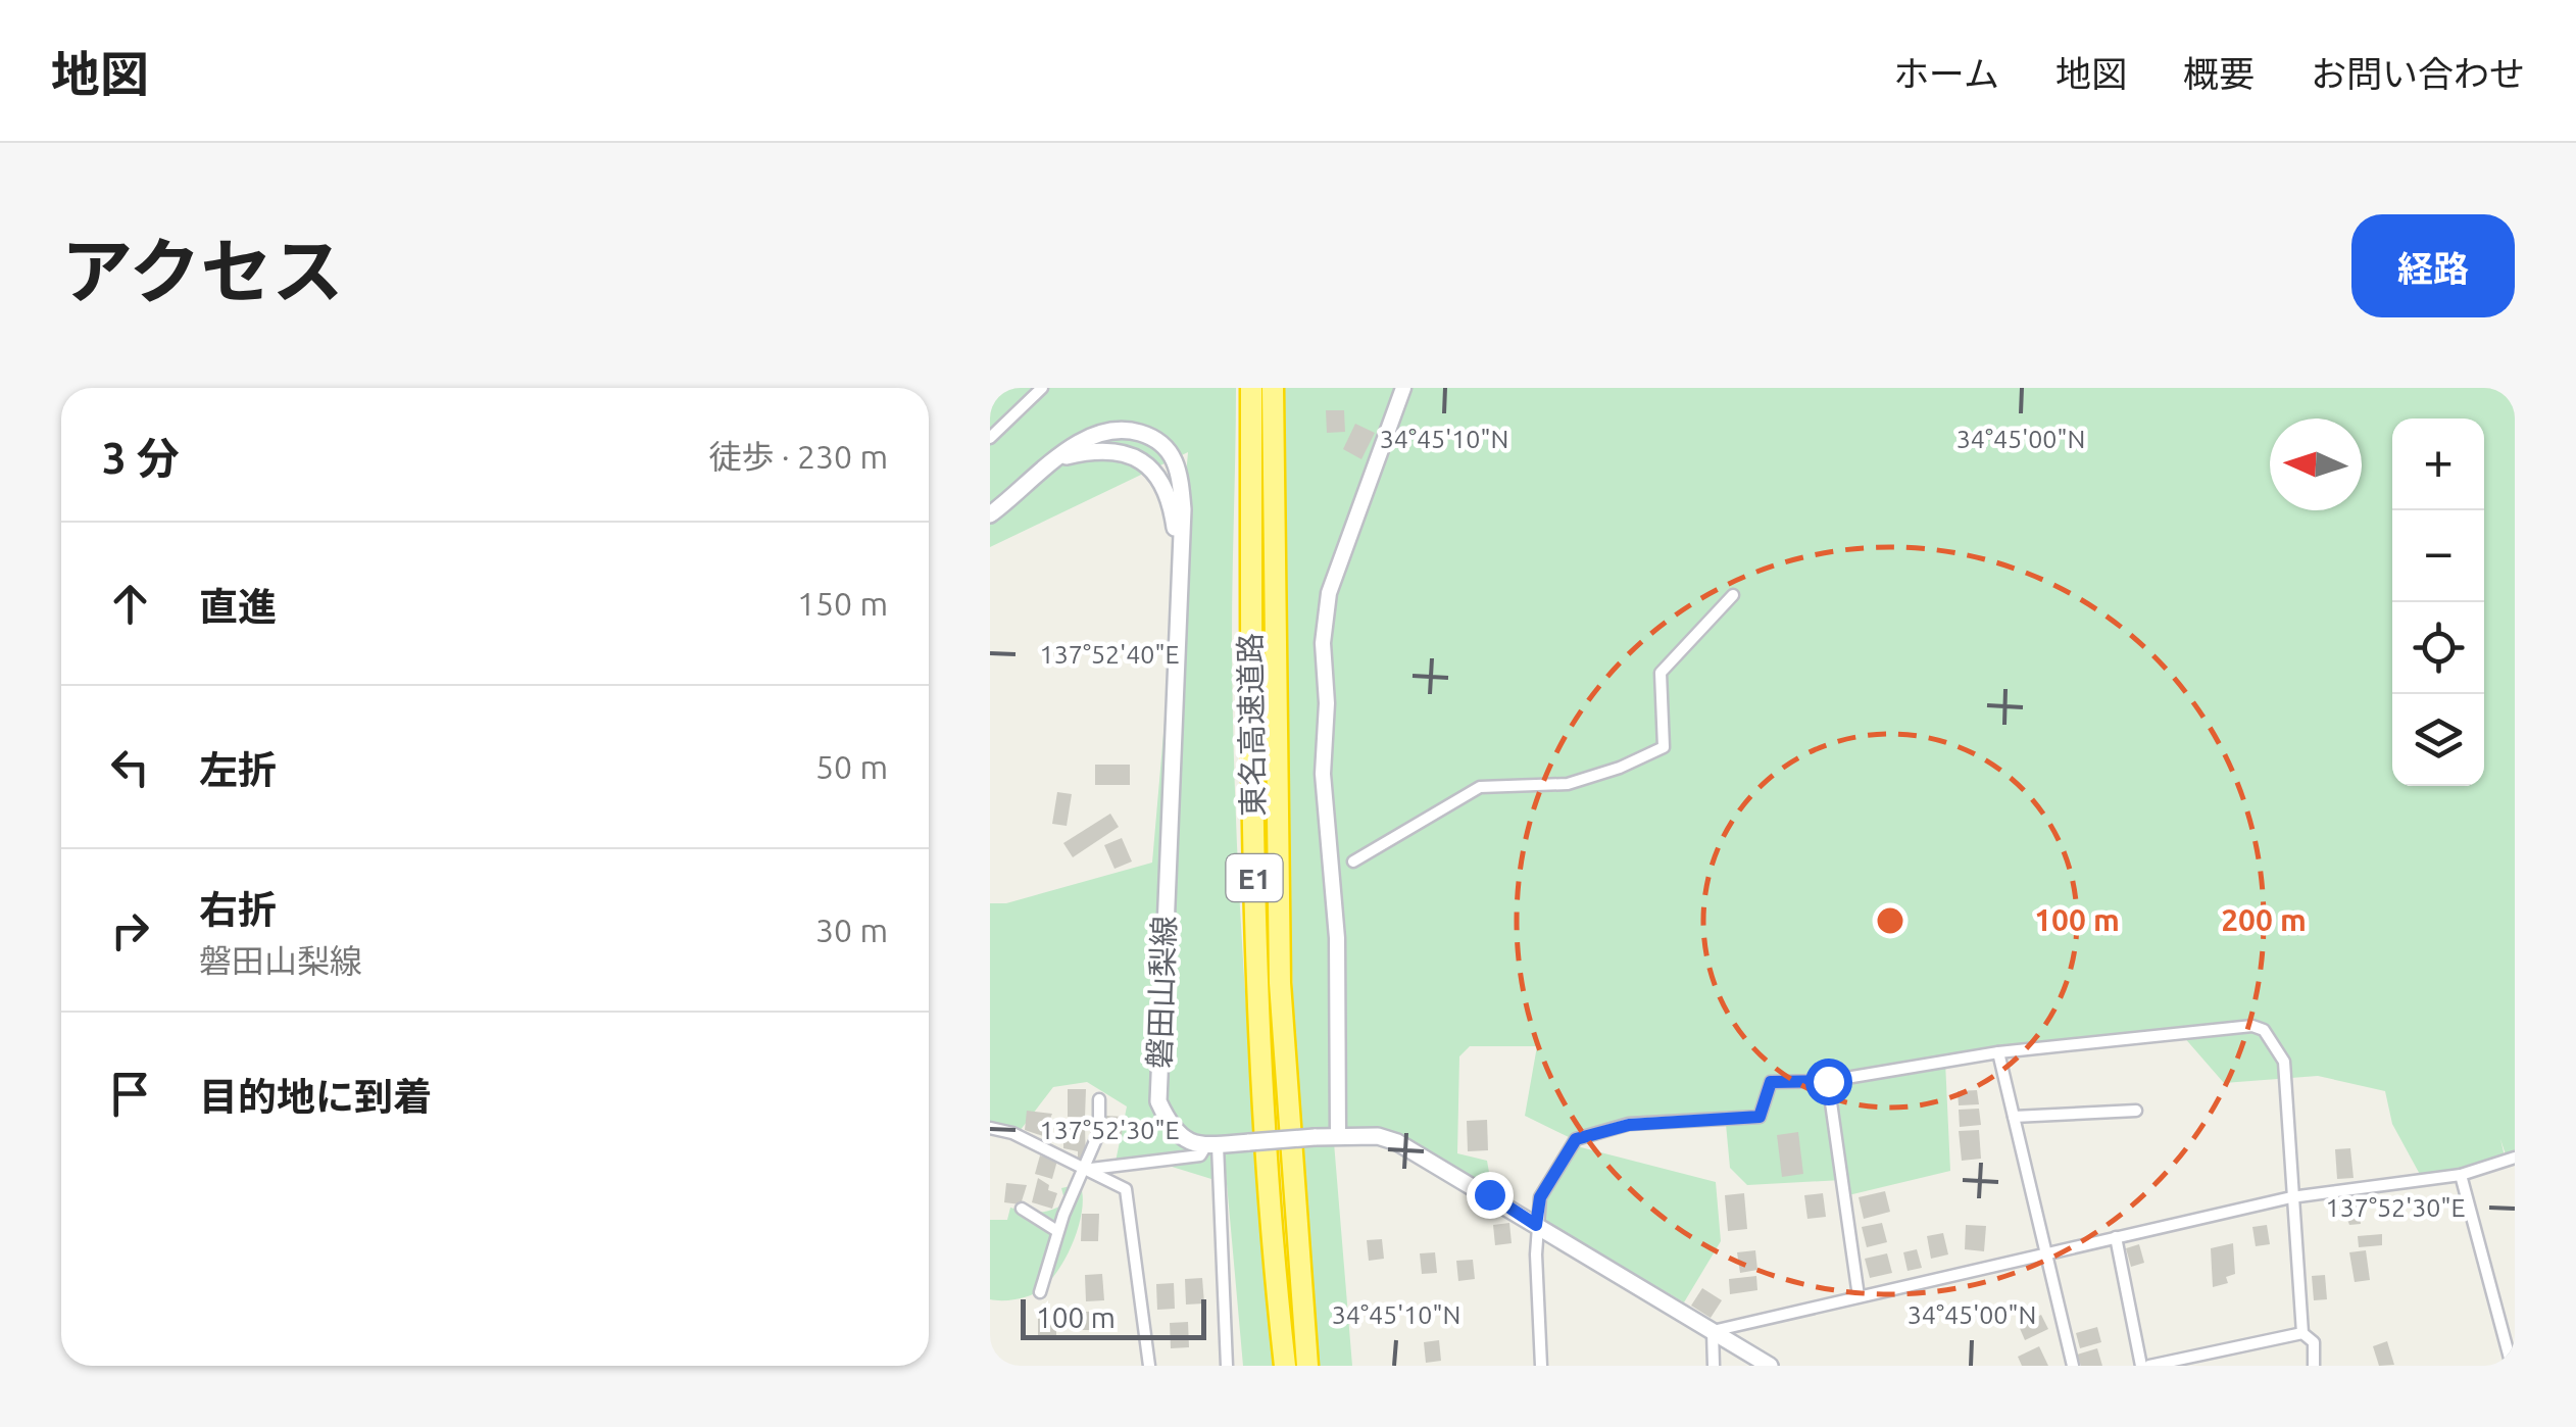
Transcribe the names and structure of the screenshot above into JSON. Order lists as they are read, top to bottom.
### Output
{
  "streets": {
    "highway": ["東名高速道路", "E1"],
    "main road": ["磐田山梨線"]
  },
  "scale_bar": "100 m",
  "north": "left",
  "page": {
    "header": "地図",
    "nav": [
      "ホーム",
      "地図",
      "概要",
      "お問い合わせ"
    ],
    "title": "アクセス",
    "buttons": "経路",
    "heading": ["3 分", "徒歩 · 230 m"],
    "map_buttons": ["+", "−"],
    "list": [
      ["直進", "150 m"],
      ["左折", "50 m"],
      ["右折", "磐田山梨線", "30 m"],
      "目的地に到着"
    ],
    "scale": "100 m"
  },
  "coordinates": [
    "34°45'10\"N",
    "34°45'00\"N",
    "137°52'40\"E",
    "137°52'30\"E"
  ],
  "rings": ["100 m", "200 m"]
}
